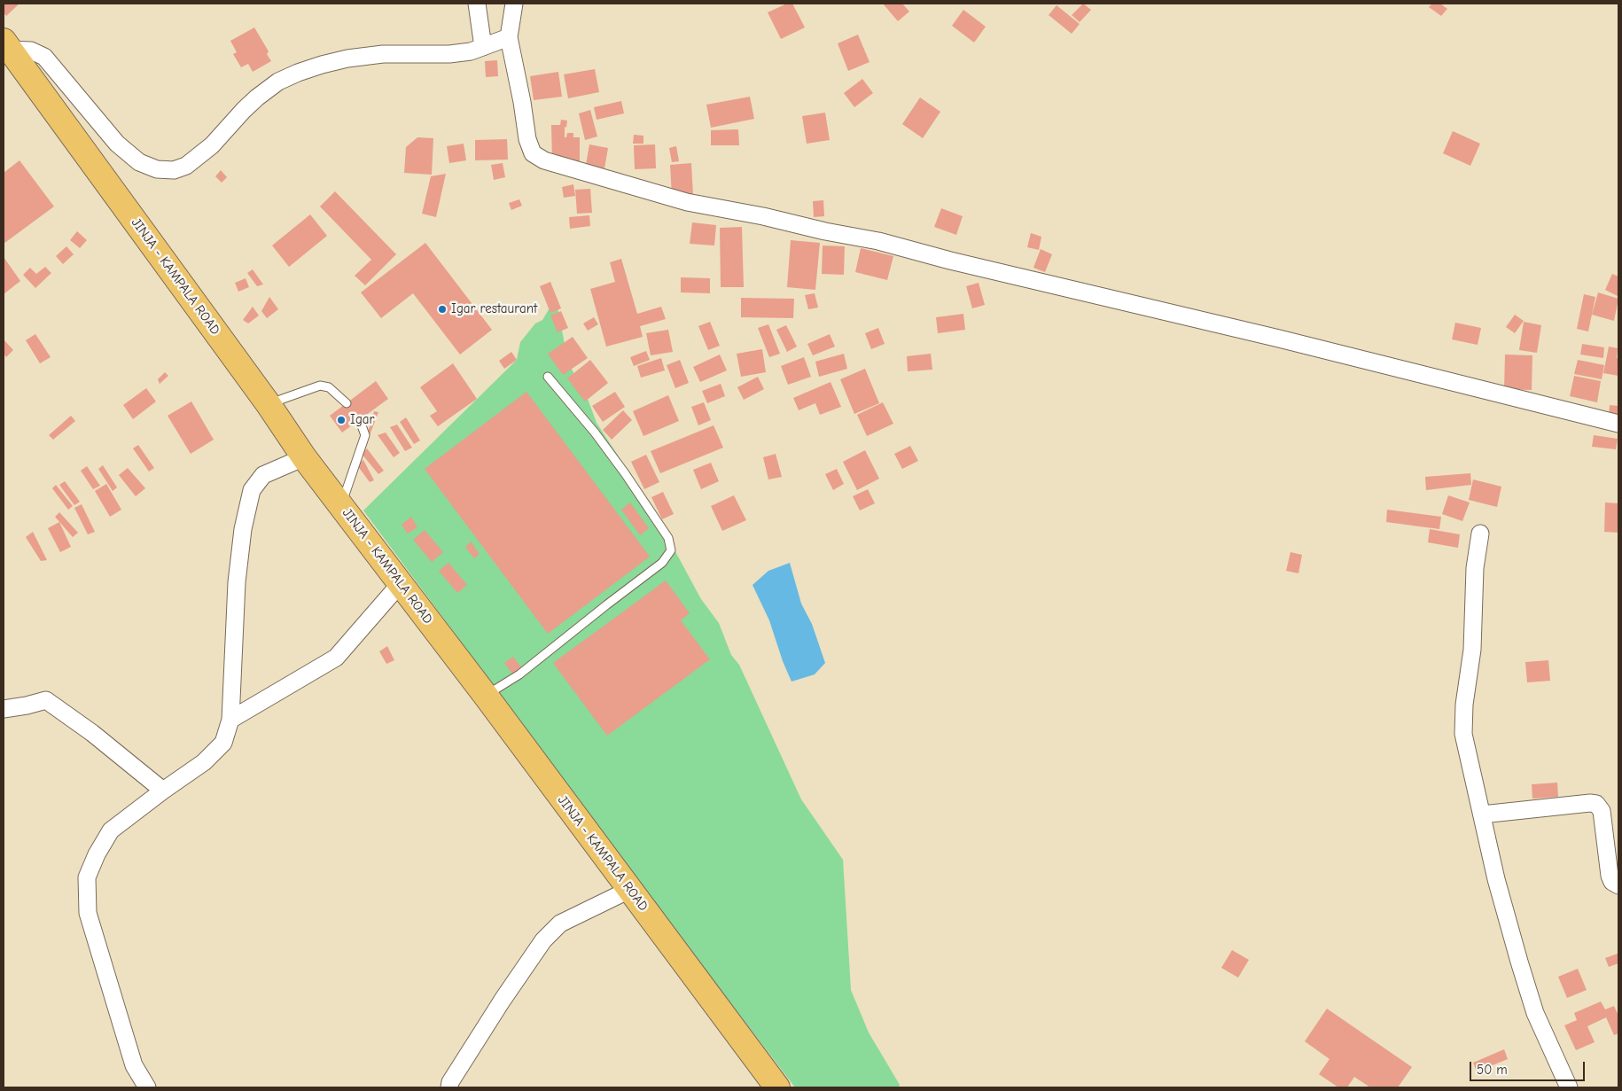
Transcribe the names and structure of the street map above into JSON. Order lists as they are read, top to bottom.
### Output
{
  "streets": {
    "highway": ["JINJA - KAMPALA ROAD"]
  },
  "places": ["Igar restaurant", "Igar"],
  "scale_bar": "50 m"
}
